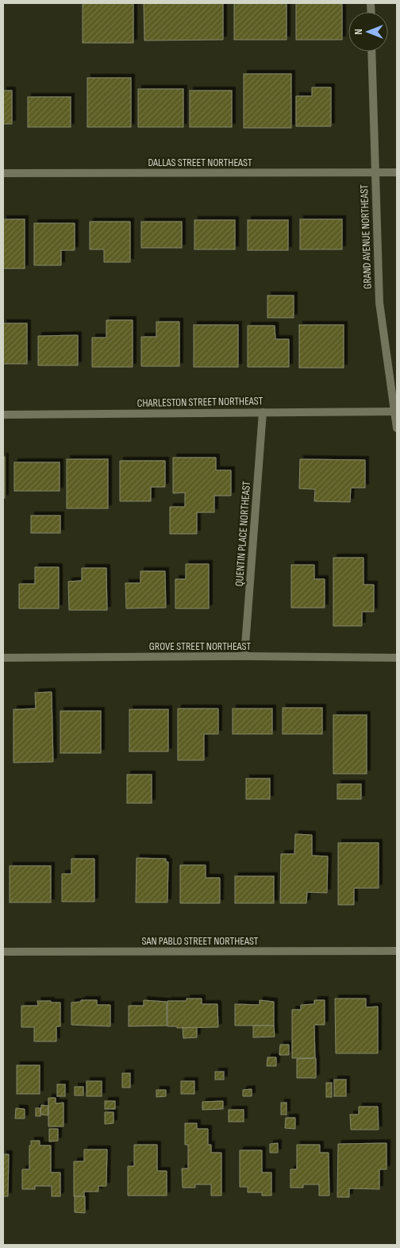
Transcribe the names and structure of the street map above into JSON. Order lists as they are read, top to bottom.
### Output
{
  "streets": {
    "street": [
      "DALLAS STREET NORTHEAST",
      "GRAND AVENUE NORTHEAST",
      "CHARLESTON STREET NORTHEAST",
      "QUENTIN PLACE NORTHEAST",
      "GROVE STREET NORTHEAST",
      "SAN PABLO STREET NORTHEAST"
    ]
  },
  "crossings": [
    ["DALLAS STREET NORTHEAST", "GRAND AVENUE NORTHEAST"],
    ["GRAND AVENUE NORTHEAST", "CHARLESTON STREET NORTHEAST"],
    ["CHARLESTON STREET NORTHEAST", "QUENTIN PLACE NORTHEAST"],
    ["QUENTIN PLACE NORTHEAST", "GROVE STREET NORTHEAST"]
  ],
  "north": "left"
}
